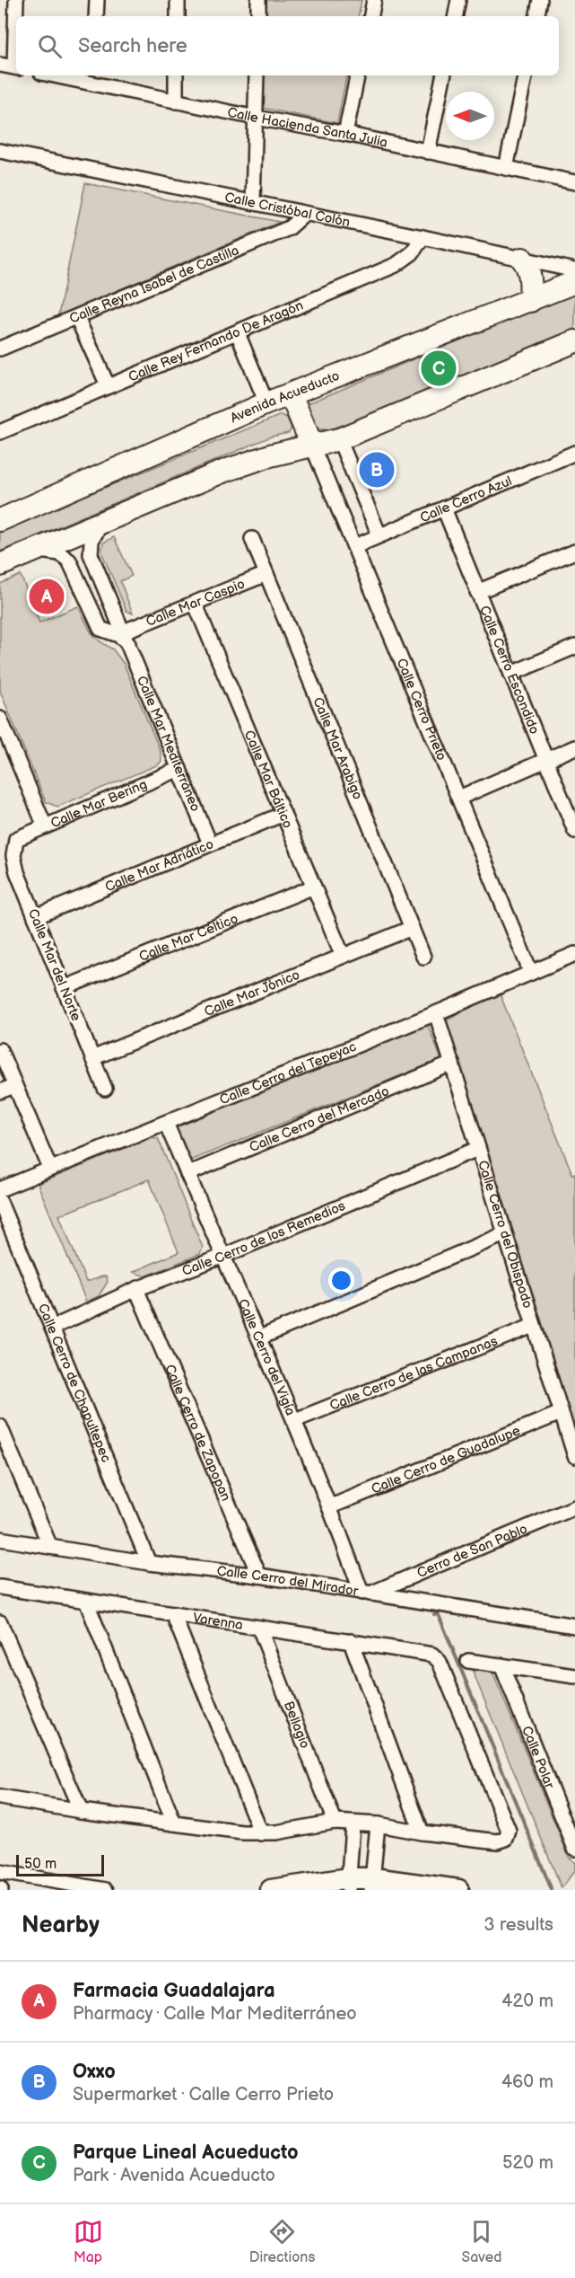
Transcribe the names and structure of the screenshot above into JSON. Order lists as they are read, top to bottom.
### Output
{
  "streets": {
    "main road": ["Avenida Acueducto"],
    "street": [
      "Calle Hacienda Santa Julia",
      "Calle Cristóbal Colón",
      "Calle Reyna Isabel de Castilla",
      "Calle Rey Fernando De Aragón",
      "Calle Cerro Azul",
      "Calle Mar Caspio",
      "Calle Cerro Escondido",
      "Calle Cerro Prieto",
      "Calle Mar Mediterráneo",
      "Calle Mar Arabigo",
      "Calle Mar Báltico",
      "Calle Mar Bering",
      "Calle Mar Adriático",
      "Calle Mar Céltico",
      "Calle Mar del Norte",
      "Calle Mar Jónico",
      "Calle Cerro del Tepeyac",
      "Calle Cerro del Mercado",
      "Calle Cerro del Obispado",
      "Calle Cerro de los Remedios",
      "Calle Cerro del Vigía",
      "Calle Cerro de las Campanas",
      "Calle Cerro de Chapultepec",
      "Calle Cerro de Zapopan",
      "Calle Cerro de Guadalupe",
      "Cerro de San Pablo",
      "Calle Cerro del Mirador",
      "Varenna",
      "Bellagio",
      "Calle Polar"
    ]
  },
  "crossings": [
    ["Calle Cristóbal Colón", "Calle Reyna Isabel de Castilla"],
    ["Calle Cristóbal Colón", "Calle Rey Fernando De Aragón"],
    ["Calle Cerro Azul", "Calle Cerro Escondido"],
    ["Calle Cerro Azul", "Calle Cerro Prieto"],
    ["Calle Mar Caspio", "Calle Mar Mediterráneo"],
    ["Calle Mar Caspio", "Calle Mar Arabigo"],
    ["Calle Mar Caspio", "Calle Mar Báltico"],
    ["Calle Cerro Prieto", "Calle Cerro del Tepeyac"],
    ["Calle Mar Mediterráneo", "Calle Mar Bering"],
    ["Calle Mar Mediterráneo", "Calle Mar Adriático"],
    ["Calle Mar Arabigo", "Calle Mar Jónico"],
    ["Calle Mar Báltico", "Calle Mar Adriático"],
    ["Calle Mar Báltico", "Calle Mar Céltico"],
    ["Calle Mar Báltico", "Calle Mar Jónico"],
    ["Calle Mar Bering", "Calle Mar del Norte"],
    ["Calle Mar Adriático", "Calle Mar del Norte"],
    ["Calle Mar Céltico", "Calle Mar del Norte"],
    ["Calle Mar del Norte", "Calle Mar Jónico"],
    ["Calle Cerro del Tepeyac", "Calle Cerro del Obispado"],
    ["Calle Cerro del Tepeyac", "Calle Cerro del Vigía"],
    ["Calle Cerro del Mercado", "Calle Cerro del Obispado"],
    ["Calle Cerro del Mercado", "Calle Cerro del Vigía"],
    ["Calle Cerro del Obispado", "Calle Cerro de los Remedios"],
    ["Calle Cerro del Obispado", "Calle Cerro de las Campanas"],
    ["Calle Cerro del Obispado", "Calle Cerro de Guadalupe"],
    ["Calle Cerro de los Remedios", "Calle Cerro del Vigía"],
    ["Calle Cerro de los Remedios", "Calle Cerro de Chapultepec"],
    ["Calle Cerro de los Remedios", "Calle Cerro de Zapopan"],
    ["Calle Cerro del Vigía", "Calle Cerro de las Campanas"],
    ["Calle Cerro del Vigía", "Calle Cerro de Guadalupe"],
    ["Calle Cerro del Vigía", "Cerro de San Pablo"],
    ["Calle Cerro del Vigía", "Calle Cerro del Mirador"],
    ["Calle Cerro de Chapultepec", "Calle Cerro del Mirador"],
    ["Calle Cerro de Zapopan", "Calle Cerro del Mirador"],
    ["Cerro de San Pablo", "Calle Cerro del Mirador"],
    ["Varenna", "Bellagio"]
  ],
  "scale_bar": "50 m",
  "north": "left",
  "page": {
    "search": "Search here",
    "pins": ["C", "B", "A"],
    "scale": "50 m",
    "heading": ["Nearby", "3 results"],
    "list": [
      {
        "mark": "A",
        "name": "Farmacia Guadalajara",
        "note": "Pharmacy · Calle Mar Mediterráneo",
        "value": "420 m"
      },
      {
        "mark": "B",
        "name": "Oxxo",
        "note": "Supermarket · Calle Cerro Prieto",
        "value": "460 m"
      },
      {
        "mark": "C",
        "name": "Parque Lineal Acueducto",
        "note": "Park · Avenida Acueducto",
        "value": "520 m"
      }
    ],
    "nav": ["Map", "Directions", "Saved"]
  }
}
